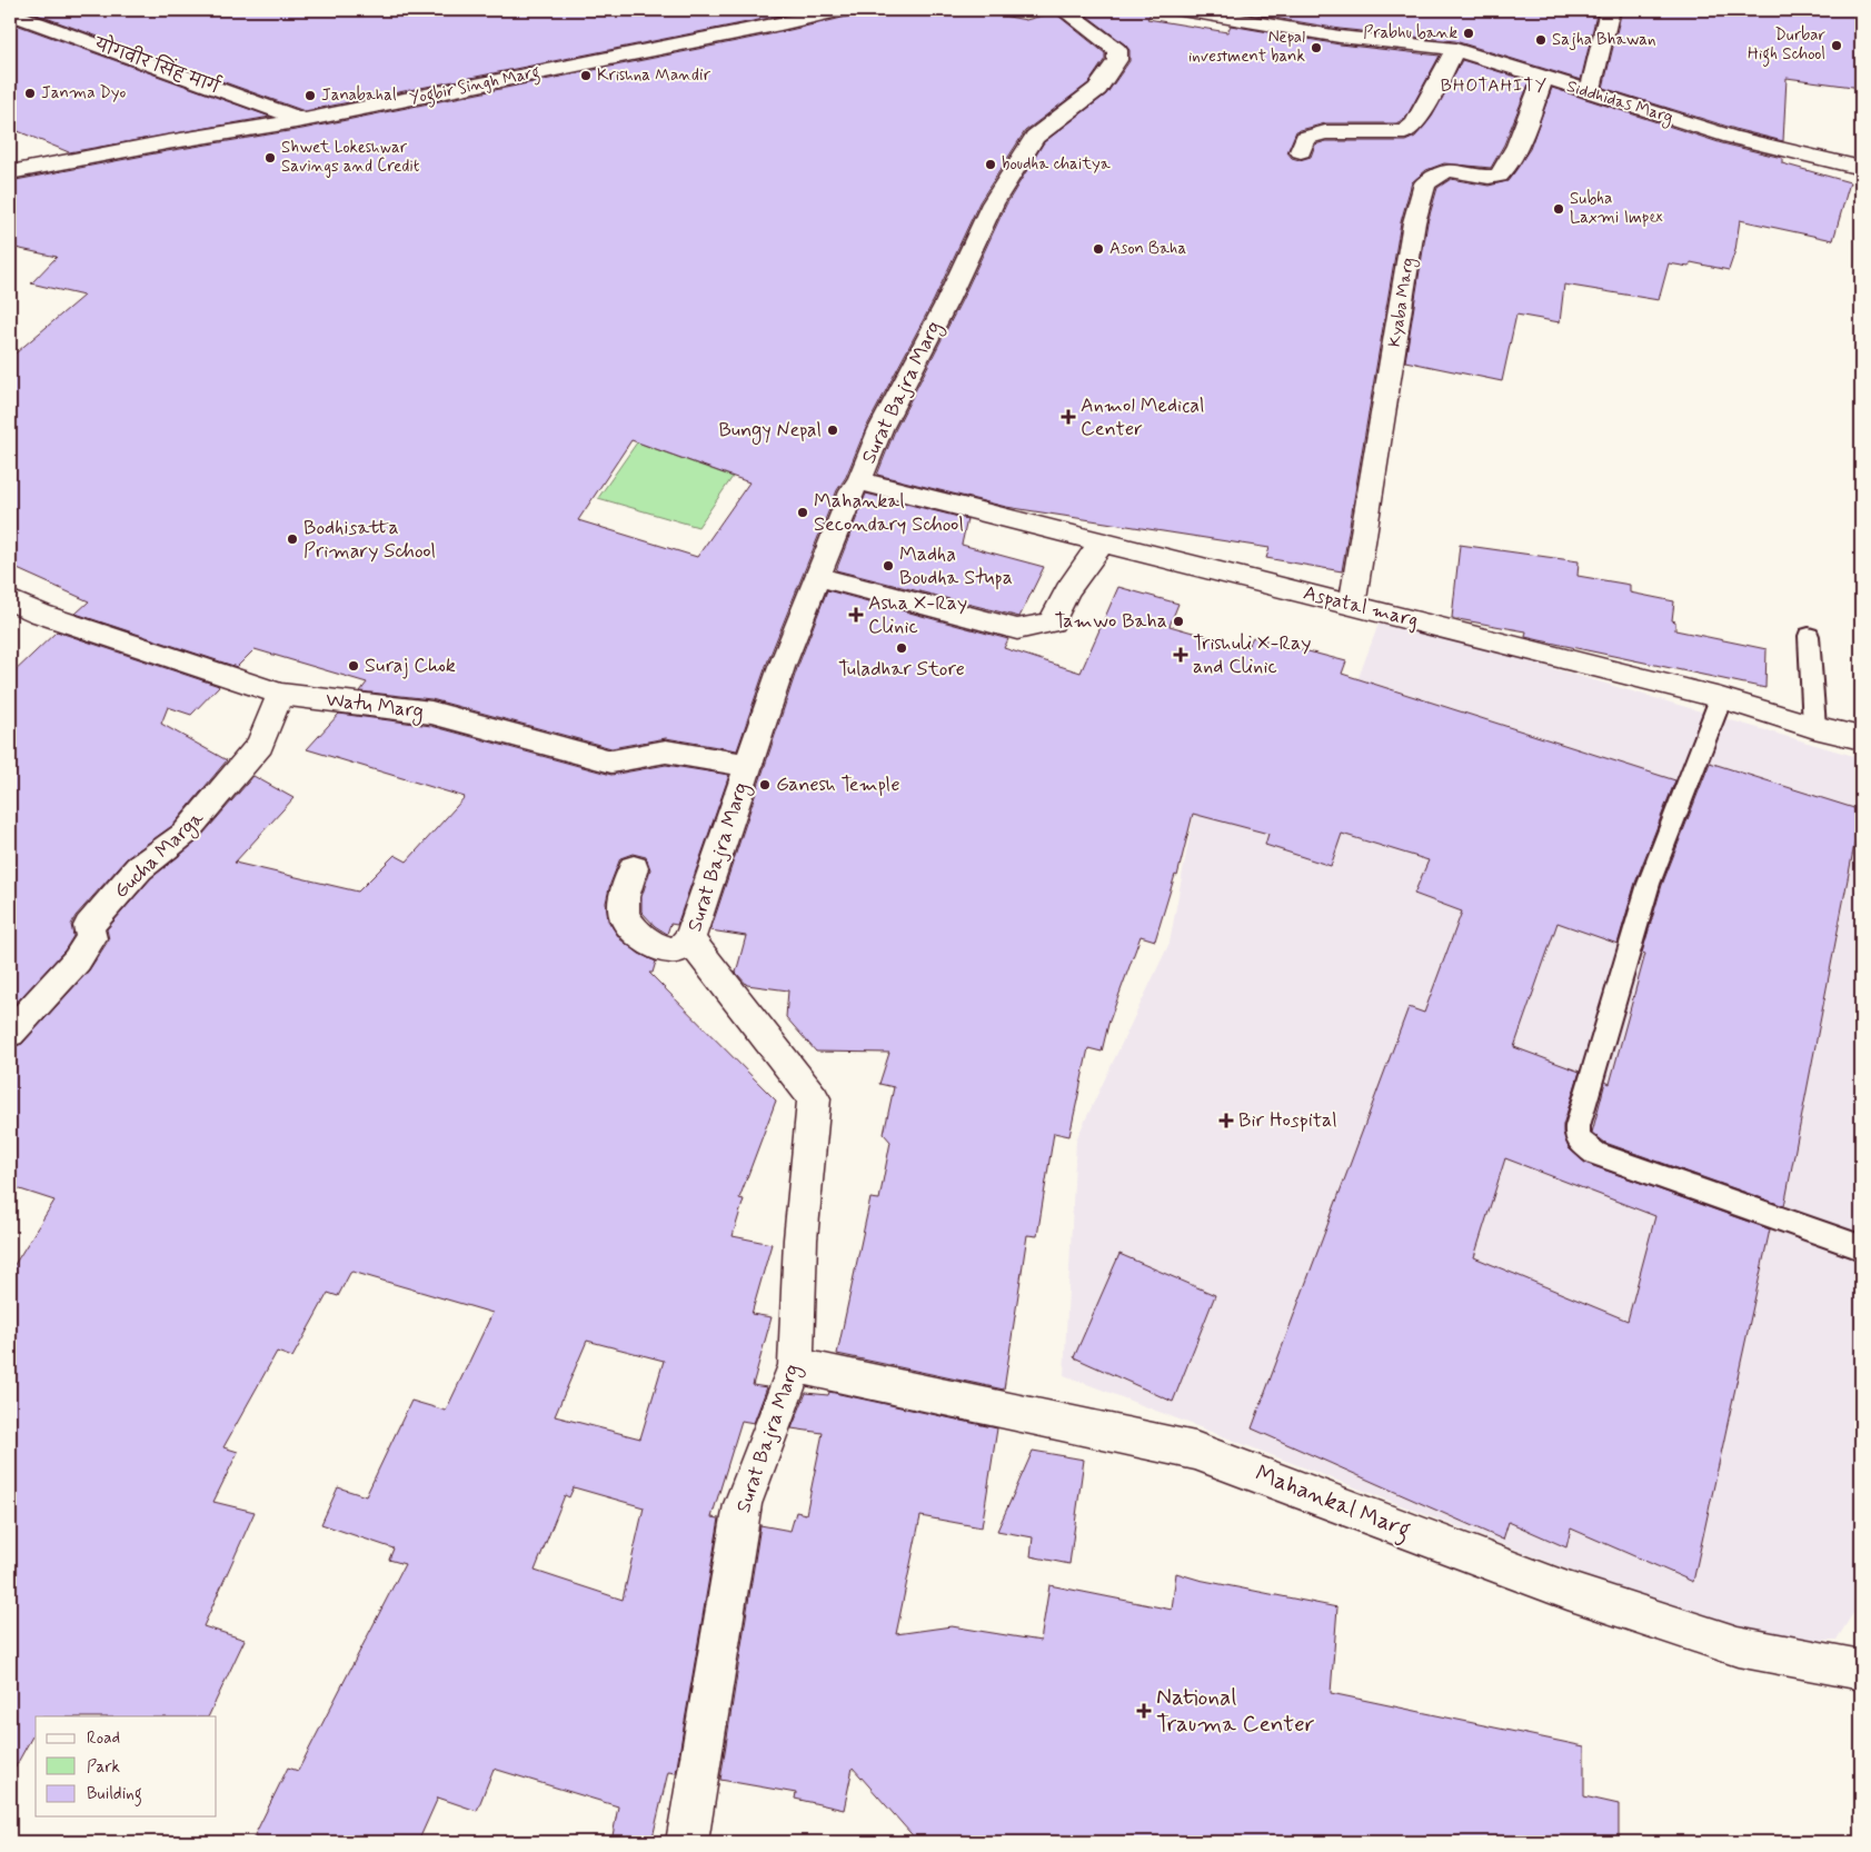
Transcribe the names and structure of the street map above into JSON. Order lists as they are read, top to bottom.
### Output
{
  "streets": {
    "street": [
      "योगवीर सिंह मार्ग",
      "Yogbir Singh Marg",
      "Siddhidas Marg",
      "Kyaba Marg",
      "Surat Bajra Marg",
      "Aspatal marg",
      "Watu Marg",
      "Gucha Marga",
      "Mahankal Marg"
    ]
  },
  "crossings": [
    ["योगवीर सिंह मार्ग", "Yogbir Singh Marg"],
    ["Siddhidas Marg", "Kyaba Marg"],
    ["Kyaba Marg", "Aspatal marg"],
    ["Surat Bajra Marg", "Aspatal marg"],
    ["Surat Bajra Marg", "Watu Marg"],
    ["Surat Bajra Marg", "Mahankal Marg"],
    ["Watu Marg", "Gucha Marga"]
  ],
  "districts": ["BHOTAHITY"],
  "places": {
    "other": [
      "Prabhu bank",
      "Sajha Bhawan",
      "Durbar High School",
      "Nepal investment bank",
      "Krishna Mandir",
      "Janma Dyo",
      "Janabahal",
      "Shwet Lokeshwar Savings and Credit",
      "boudha chaitya",
      "Subha Laxmi Impex",
      "Ason Baha",
      "Bungy Nepal",
      "Mahankal Secondary School",
      "Bodhisatta Primary School",
      "Madha Boudha Stupa",
      "Tamwo Baha",
      "Tuladhar Store",
      "Suraj Chok",
      "Ganesh Temple"
    ],
    "health": [
      "Anmol Medical Center",
      "Asha X-Ray Clinic",
      "Trishuli X-Ray and Clinic",
      "Bir Hospital",
      "National Trauma Center"
    ]
  },
  "legend": ["Road", "Park", "Building"]
}
